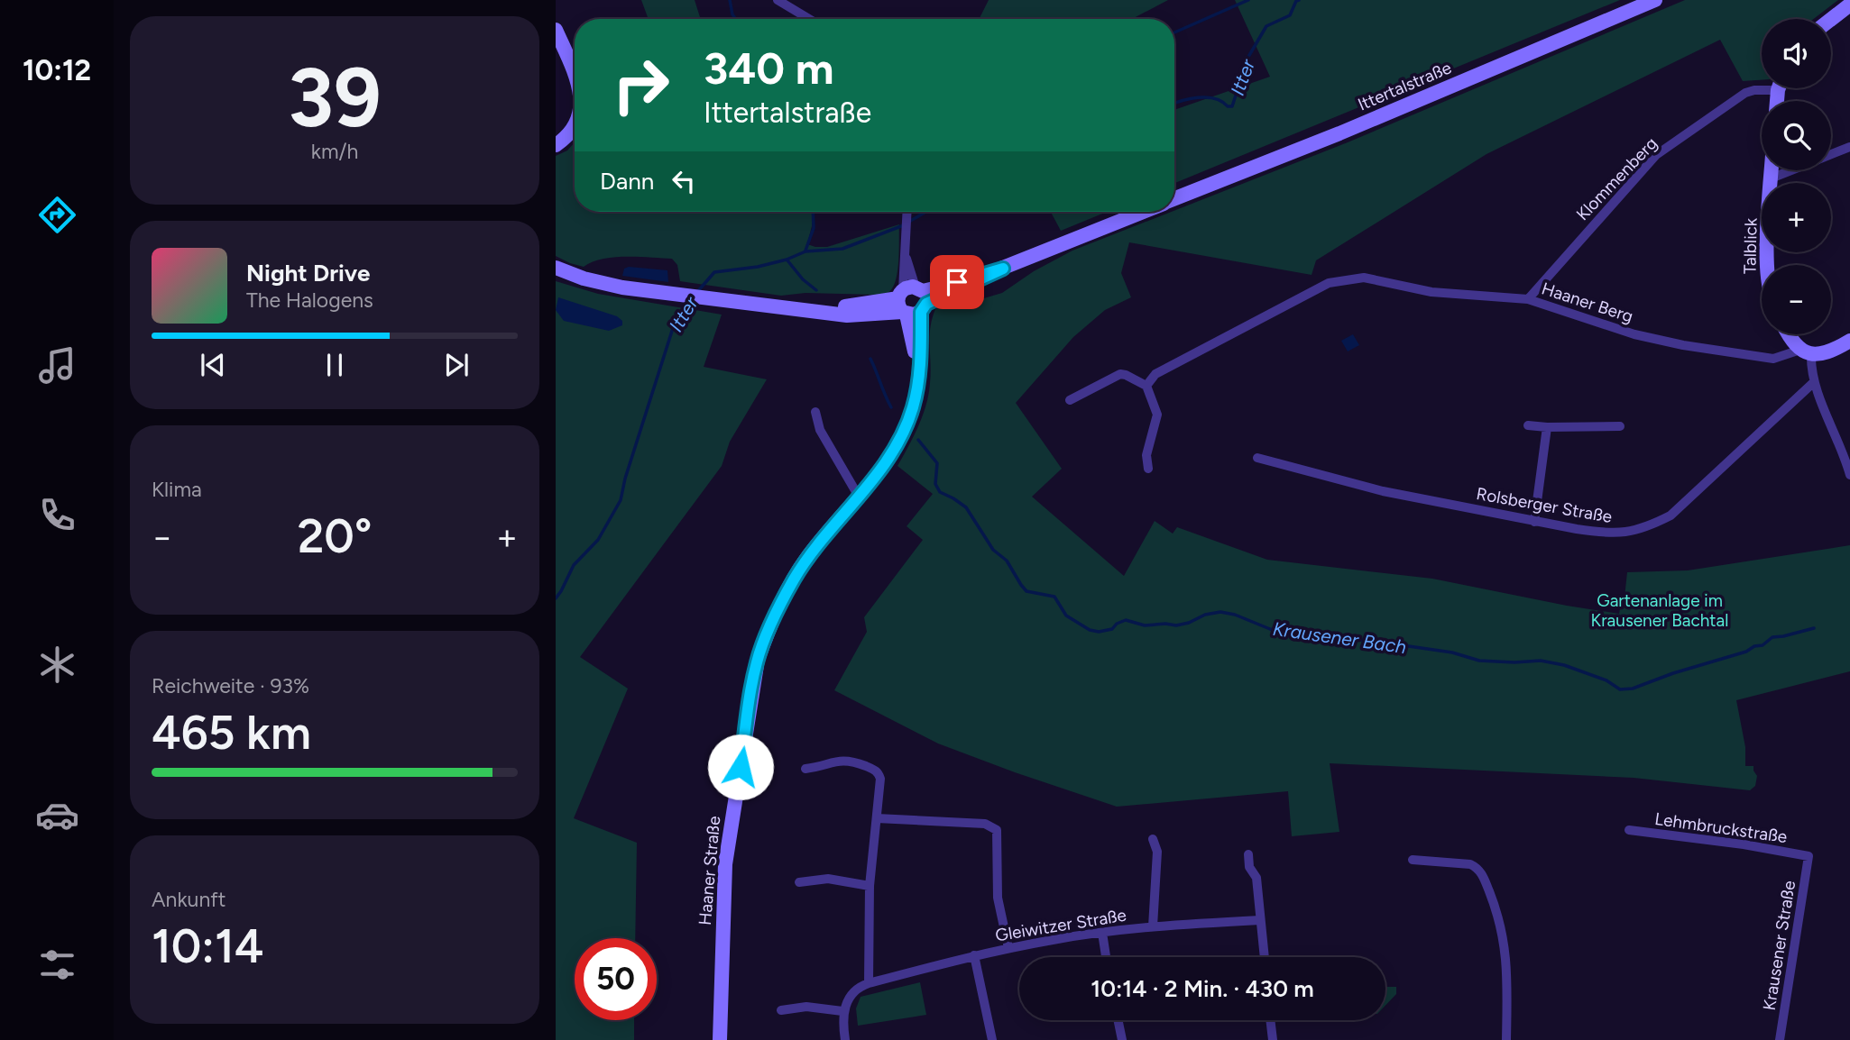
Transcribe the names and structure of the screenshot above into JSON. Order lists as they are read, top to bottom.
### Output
{
  "streets": {
    "main road": ["Ittertalstraße", "Talblick", "Haaner Straße"],
    "street": [
      "Klommenberg",
      "Haaner Berg",
      "Rolsberger Straße",
      "Lehmbruckstraße",
      "Gleiwitzer Straße",
      "Krausener Straße"
    ]
  },
  "crossings": [
    ["Ittertalstraße", "Haaner Straße"],
    ["Klommenberg", "Haaner Berg"],
    ["Lehmbruckstraße", "Krausener Straße"]
  ],
  "water": ["Itter", "Krausener Bach"],
  "parks": ["Gartenanlage im Krausener Bachtal"],
  "page": {
    "tabs": "10:12",
    "tile": [
      ["39", "km/h"],
      "Klima",
      ["Reichweite · 93%", "465 km"],
      ["Ankunft", "10:14"]
    ],
    "map_buttons": ["+", "−"],
    "turn": ["340 m", "Ittertalstraße"],
    "then": "Dann",
    "song": ["Night Drive", "The Halogens"],
    "heat": ["−", "20°", "+"],
    "limit": "50",
    "trip": "10:14 · 2 Min. · 430 m"
  }
}
